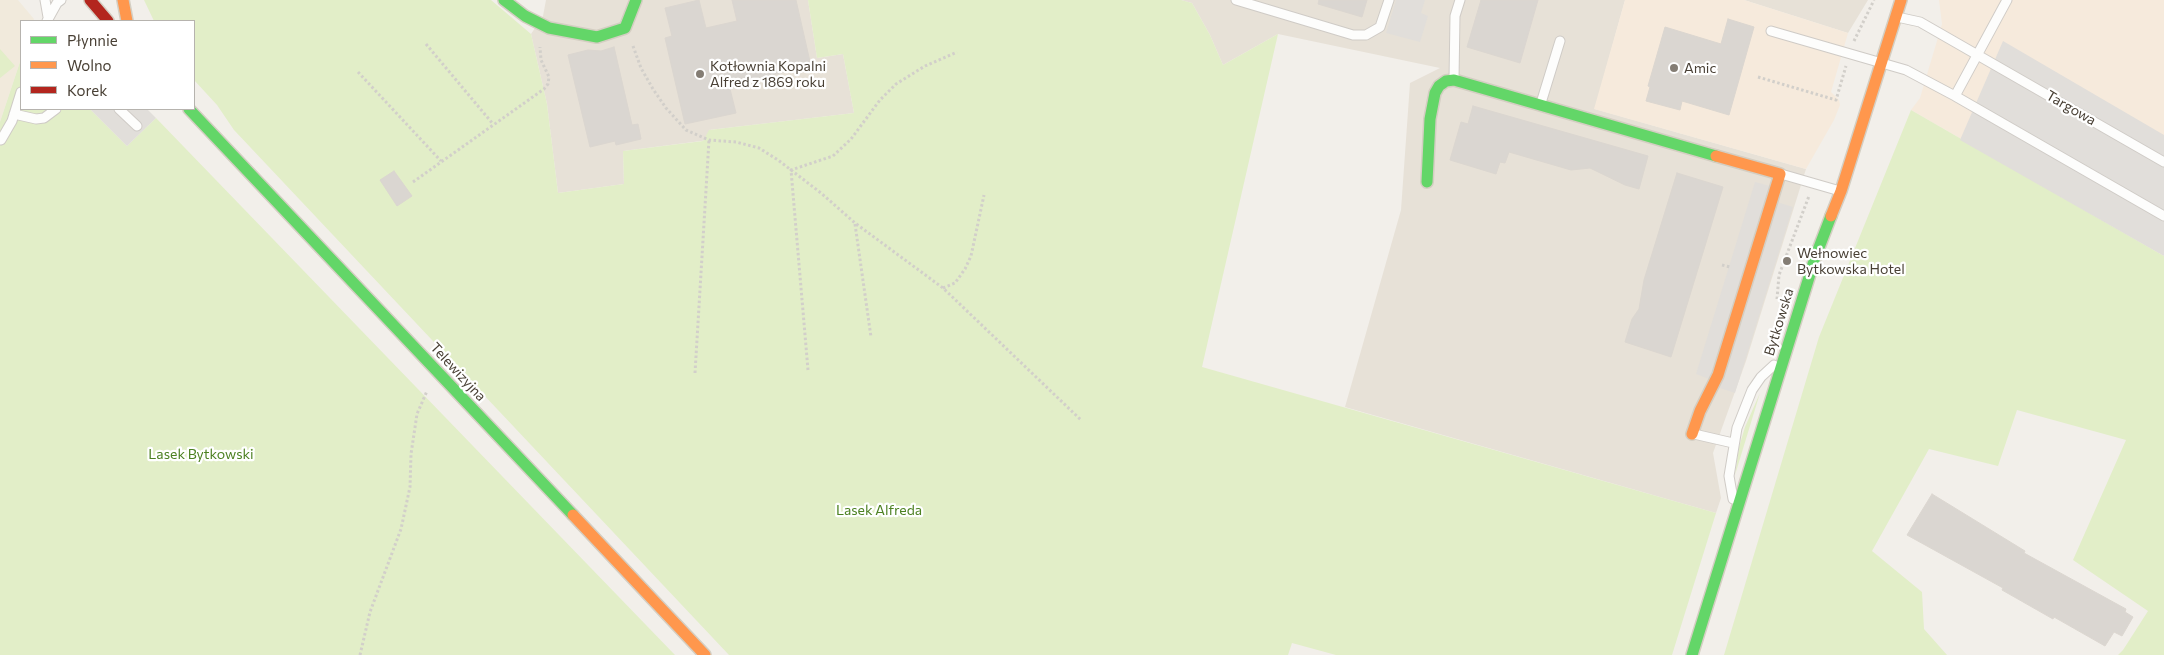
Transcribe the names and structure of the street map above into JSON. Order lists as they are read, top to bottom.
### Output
{
  "streets": {
    "street": ["Bytkowska", "Telewizyjna"],
    "lane": ["Targowa"]
  },
  "crossings": [
    ["Targowa", "Bytkowska"]
  ],
  "parks": ["Lasek Bytkowski", "Lasek Alfreda"],
  "places": ["Amic", "Kotłownia Kopalni Alfred z 1869 roku", "Wełnowiec Bytkowska Hotel"],
  "legend": ["Płynnie", "Wolno", "Korek"]
}
